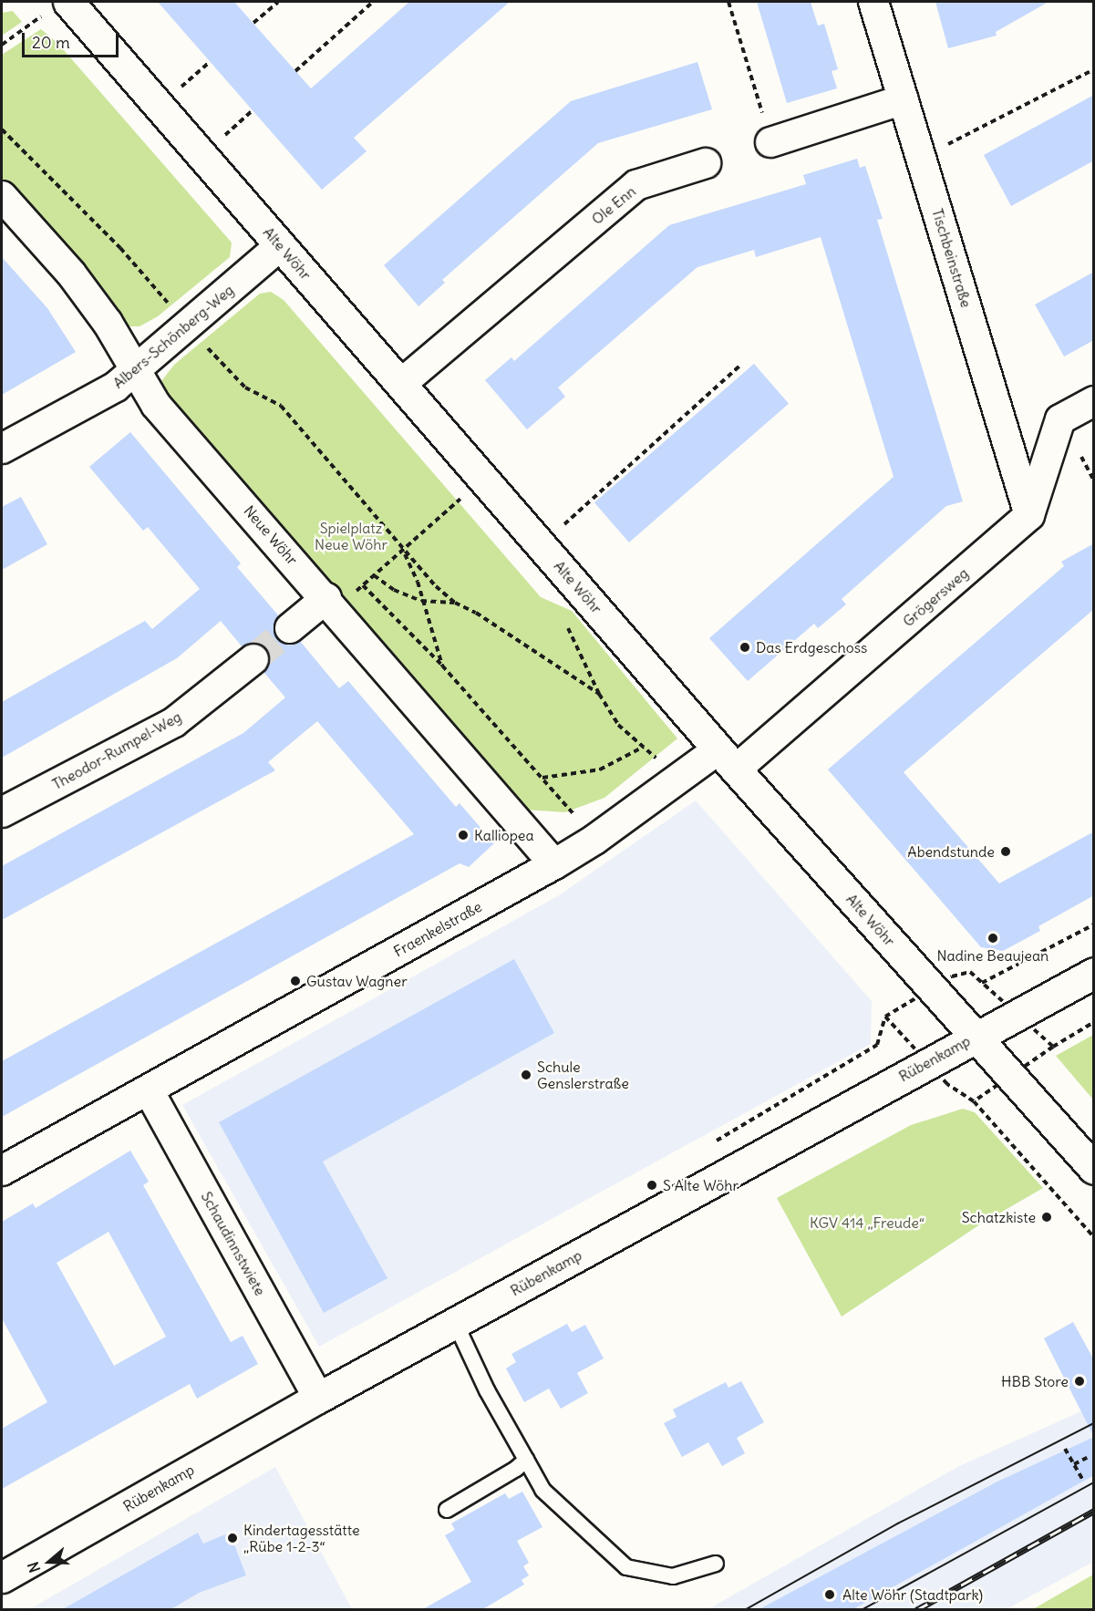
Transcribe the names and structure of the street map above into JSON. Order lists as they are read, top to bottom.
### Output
{
  "streets": {
    "street": [
      "Ole Enn",
      "Alte Wöhr",
      "Tischbeinstraße",
      "Albers-Schönberg-Weg",
      "Neue Wöhr",
      "Grögersweg",
      "Theodor-Rumpel-Weg",
      "Fraenkelstraße",
      "Rübenkamp",
      "Schaudinnstwiete"
    ]
  },
  "crossings": [
    ["Ole Enn", "Alte Wöhr"],
    ["Alte Wöhr", "Albers-Schönberg-Weg"],
    ["Alte Wöhr", "Grögersweg"],
    ["Alte Wöhr", "Fraenkelstraße"],
    ["Alte Wöhr", "Rübenkamp"],
    ["Tischbeinstraße", "Grögersweg"],
    ["Albers-Schönberg-Weg", "Neue Wöhr"],
    ["Neue Wöhr", "Fraenkelstraße"],
    ["Grögersweg", "Fraenkelstraße"],
    ["Fraenkelstraße", "Schaudinnstwiete"],
    ["Rübenkamp", "Schaudinnstwiete"]
  ],
  "parks": ["Spielplatz Neue Wöhr", "KGV 414 „Freude“"],
  "places": [
    "Das Erdgeschoss",
    "Kalliopea",
    "Abendstunde",
    "Nadine Beaujean",
    "Gustav Wagner",
    "Schule Genslerstraße",
    "S Alte Wöhr",
    "Schatzkiste",
    "HBB Store",
    "Kindertagesstätte „Rübe 1-2-3“",
    "Alte Wöhr (Stadtpark)"
  ],
  "scale_bar": "20 m",
  "north": "left"
}
